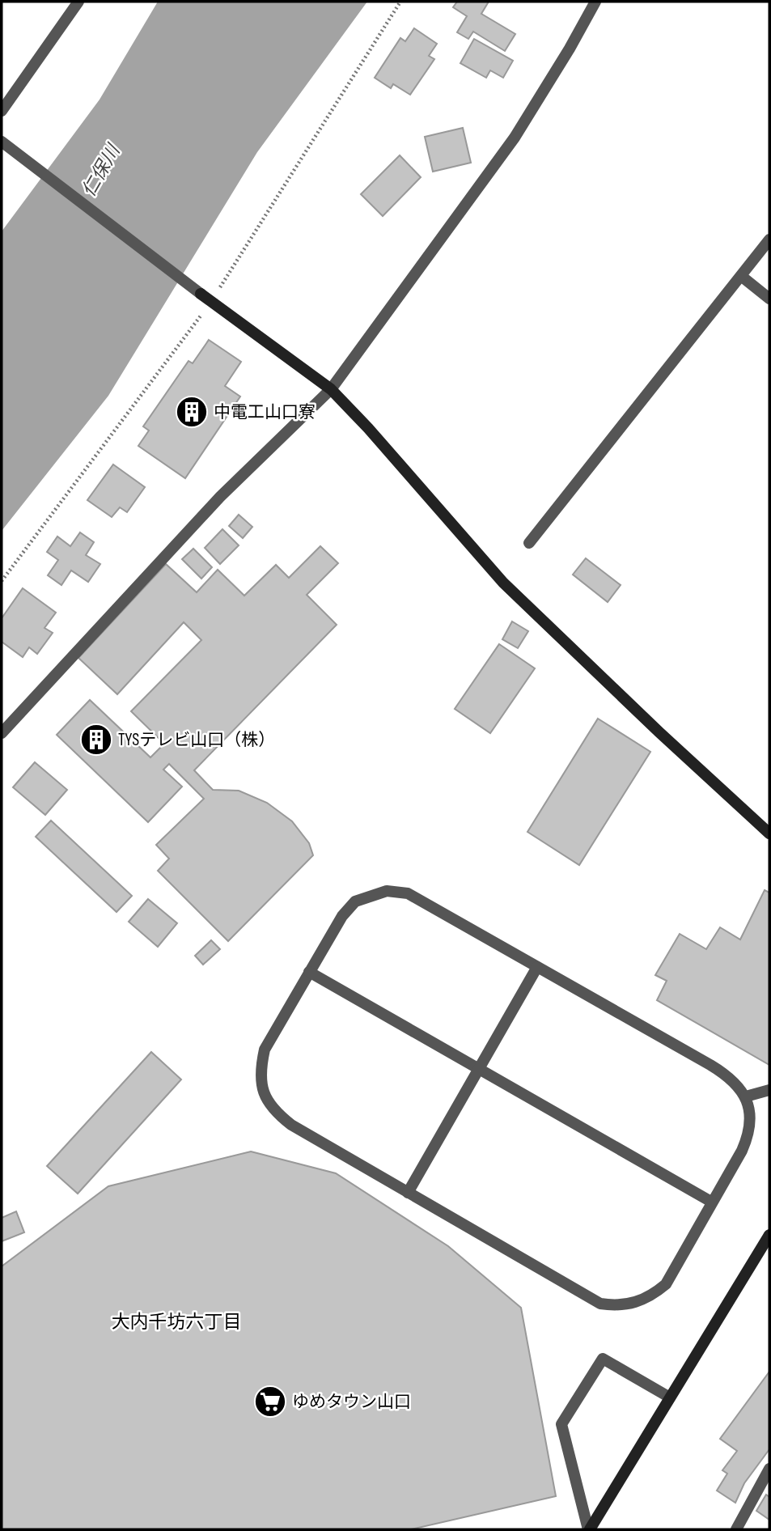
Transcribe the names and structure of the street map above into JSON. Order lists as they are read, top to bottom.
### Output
{
  "districts": ["大内千坊六丁目"],
  "water": ["仁保川"],
  "places": {
    "building": ["中電工山口寮", "TYSテレビ山口（株）"],
    "supermarket": ["ゆめタウン山口"]
  }
}
